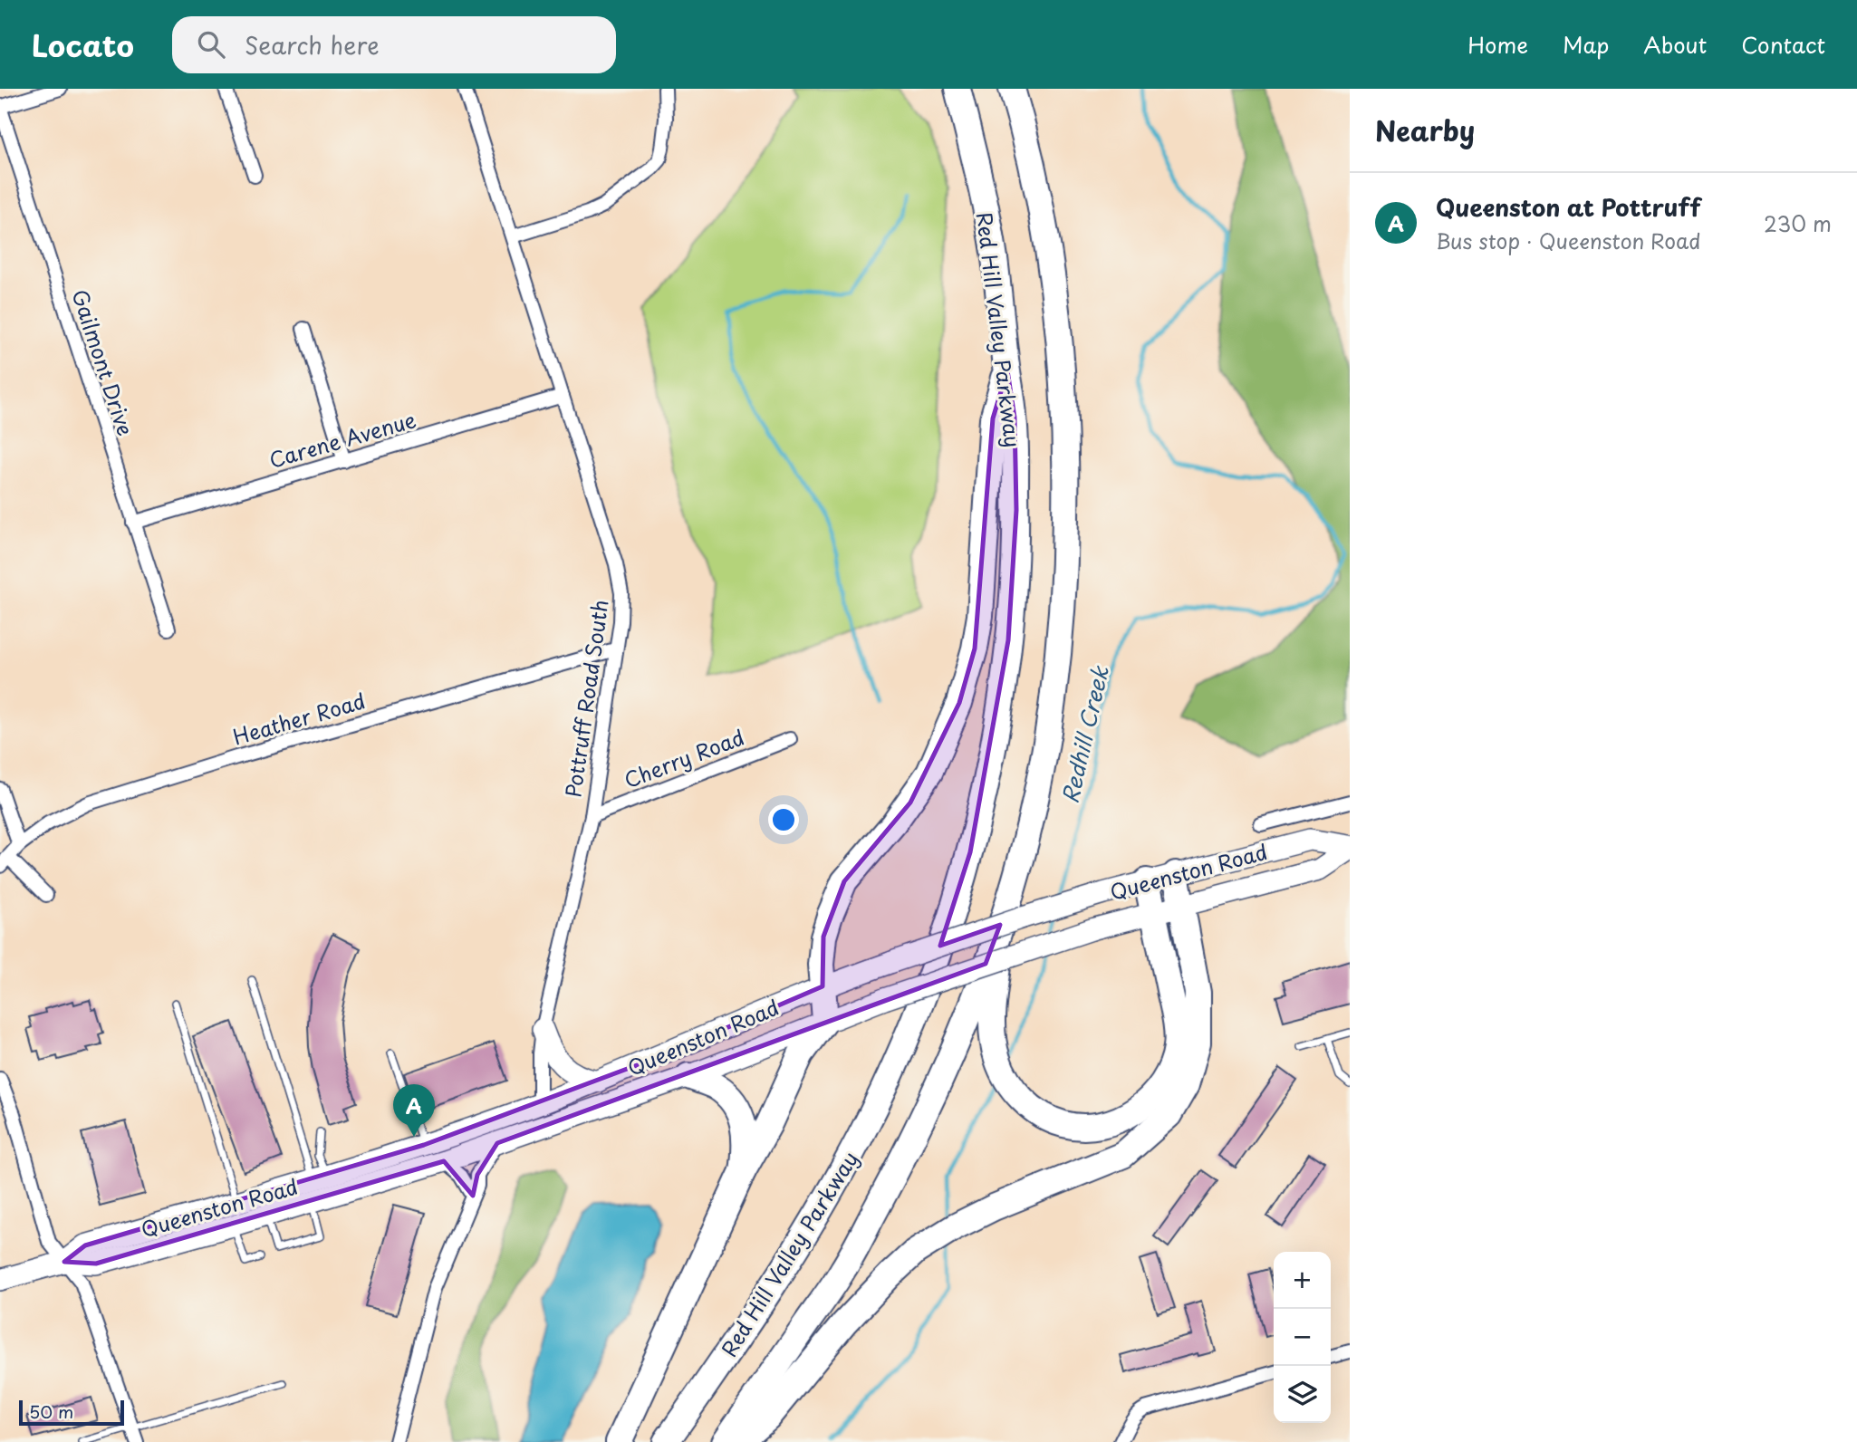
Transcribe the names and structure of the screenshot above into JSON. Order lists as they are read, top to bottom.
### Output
{
  "streets": {
    "highway": ["Red Hill Valley Parkway"],
    "main road": ["Queenston Road"],
    "street": [
      "Gailmont Drive",
      "Carene Avenue",
      "Pottruff Road South",
      "Heather Road",
      "Cherry Road"
    ]
  },
  "crossings": [
    ["Gailmont Drive", "Carene Avenue"],
    ["Carene Avenue", "Pottruff Road South"],
    ["Pottruff Road South", "Heather Road"],
    ["Pottruff Road South", "Cherry Road"],
    ["Pottruff Road South", "Queenston Road"]
  ],
  "water": ["Redhill Creek"],
  "scale_bar": "50 m",
  "page": {
    "header": "Locato",
    "search": "Search here",
    "nav": [
      "Home",
      "Map",
      "About",
      "Contact"
    ],
    "heading": "Nearby",
    "list": [
      {
        "mark": "A",
        "name": "Queenston at Pottruff",
        "note": "Bus stop · Queenston Road",
        "value": "230 m"
      }
    ],
    "pins": "A",
    "map_buttons": ["+", "−"],
    "scale": "50 m"
  }
}
